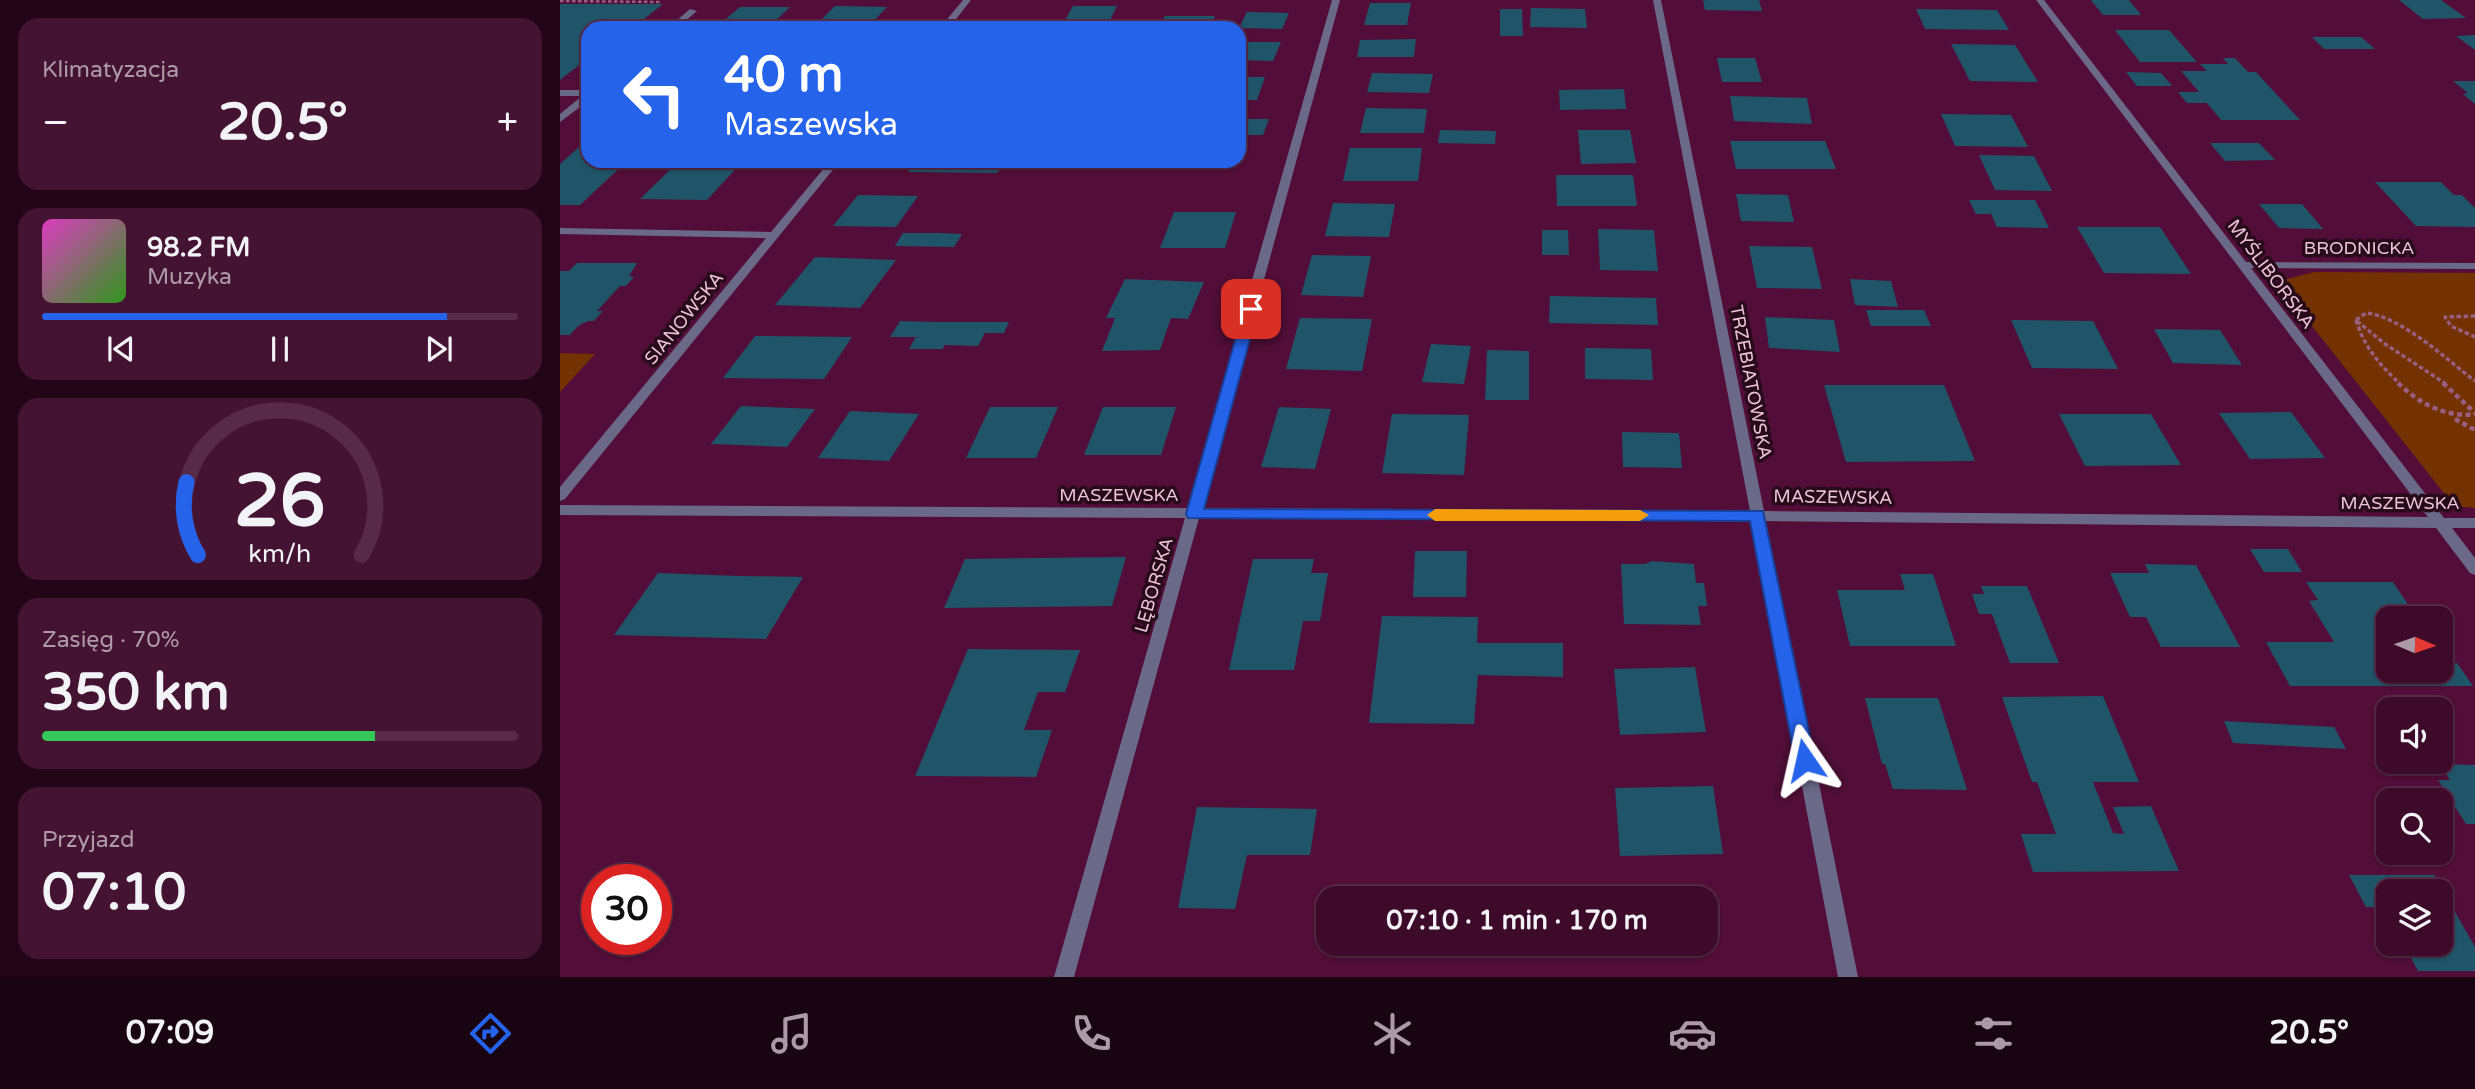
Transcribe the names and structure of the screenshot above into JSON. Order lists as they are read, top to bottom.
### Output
{
  "streets": {
    "street": [
      "BRODNICKA",
      "MYŚLIBORSKA",
      "SIANOWSKA",
      "TRZEBIATOWSKA",
      "MASZEWSKA",
      "LĘBORSKA"
    ]
  },
  "crossings": [
    ["BRODNICKA", "MYŚLIBORSKA"],
    ["MYŚLIBORSKA", "MASZEWSKA"],
    ["TRZEBIATOWSKA", "MASZEWSKA"],
    ["MASZEWSKA", "LĘBORSKA"]
  ],
  "north": "right",
  "page": {
    "tile": [
      "Klimatyzacja",
      ["Zasięg · 70%", "350 km"],
      ["Przyjazd", "07:10"]
    ],
    "turn": ["40 m", "Maszewska"],
    "heat": ["−", "20.5°", "+"],
    "song": ["98.2 FM", "Muzyka"],
    "limit": "30",
    "trip": "07:10 · 1 min · 170 m",
    "tabs": ["07:09", "20.5°"],
    "gauge": ["26", "km/h"]
  }
}
